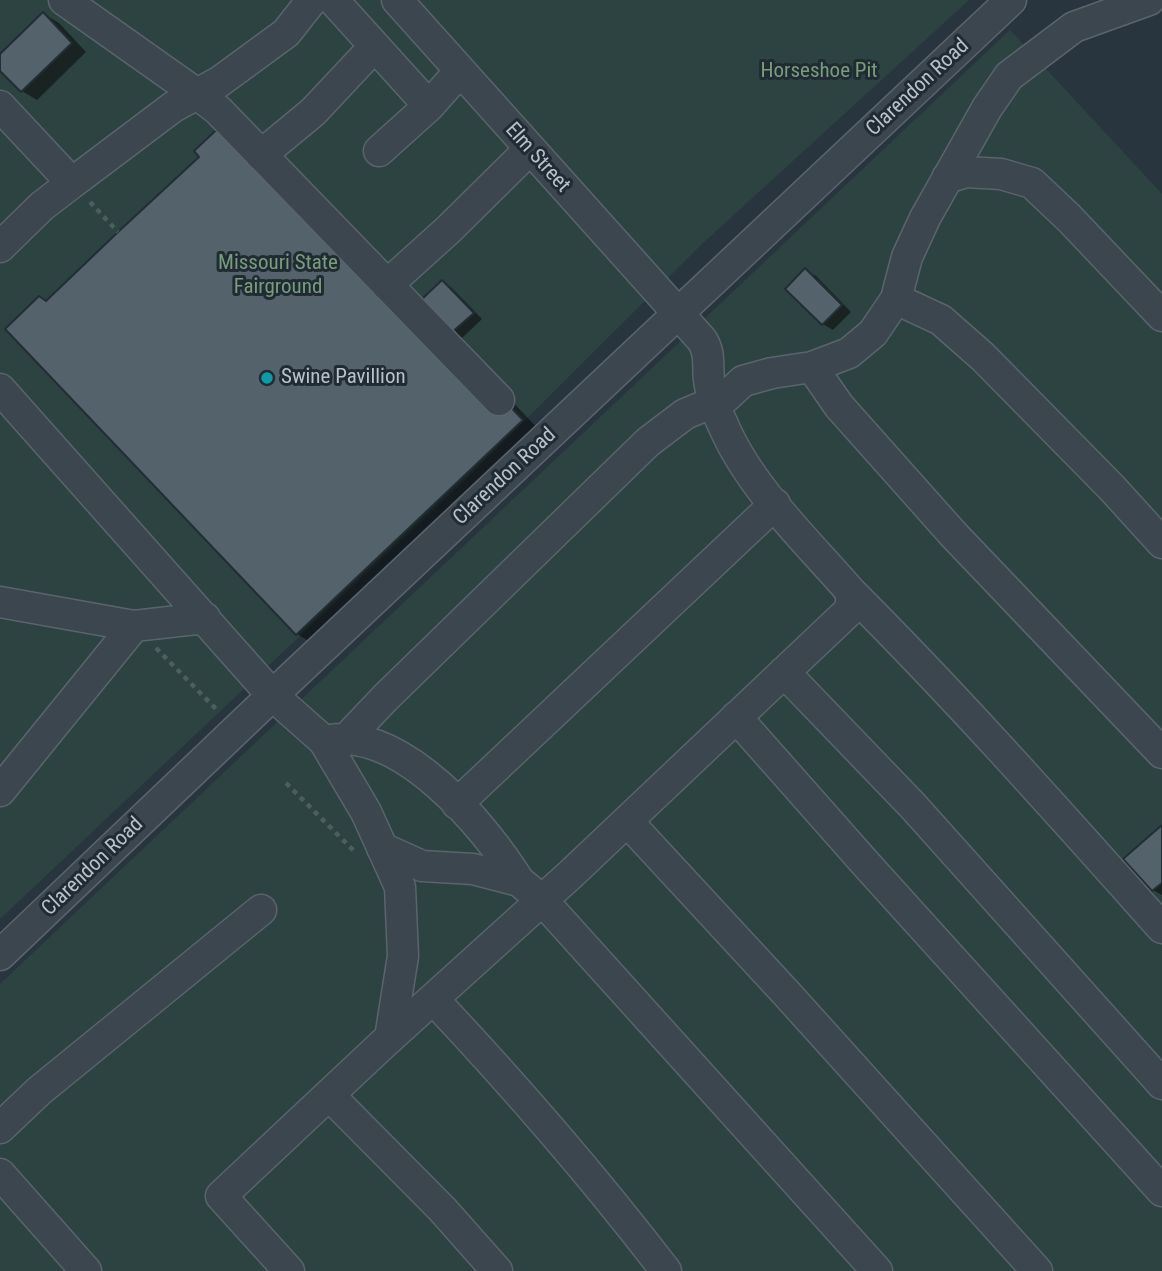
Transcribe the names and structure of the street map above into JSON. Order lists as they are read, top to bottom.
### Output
{
  "streets": {
    "street": ["Clarendon Road", "Elm Street"]
  },
  "crossings": [
    ["Clarendon Road", "Elm Street"]
  ],
  "parks": ["Horseshoe Pit", "Missouri State Fairground"],
  "places": ["Swine Pavillion"]
}
